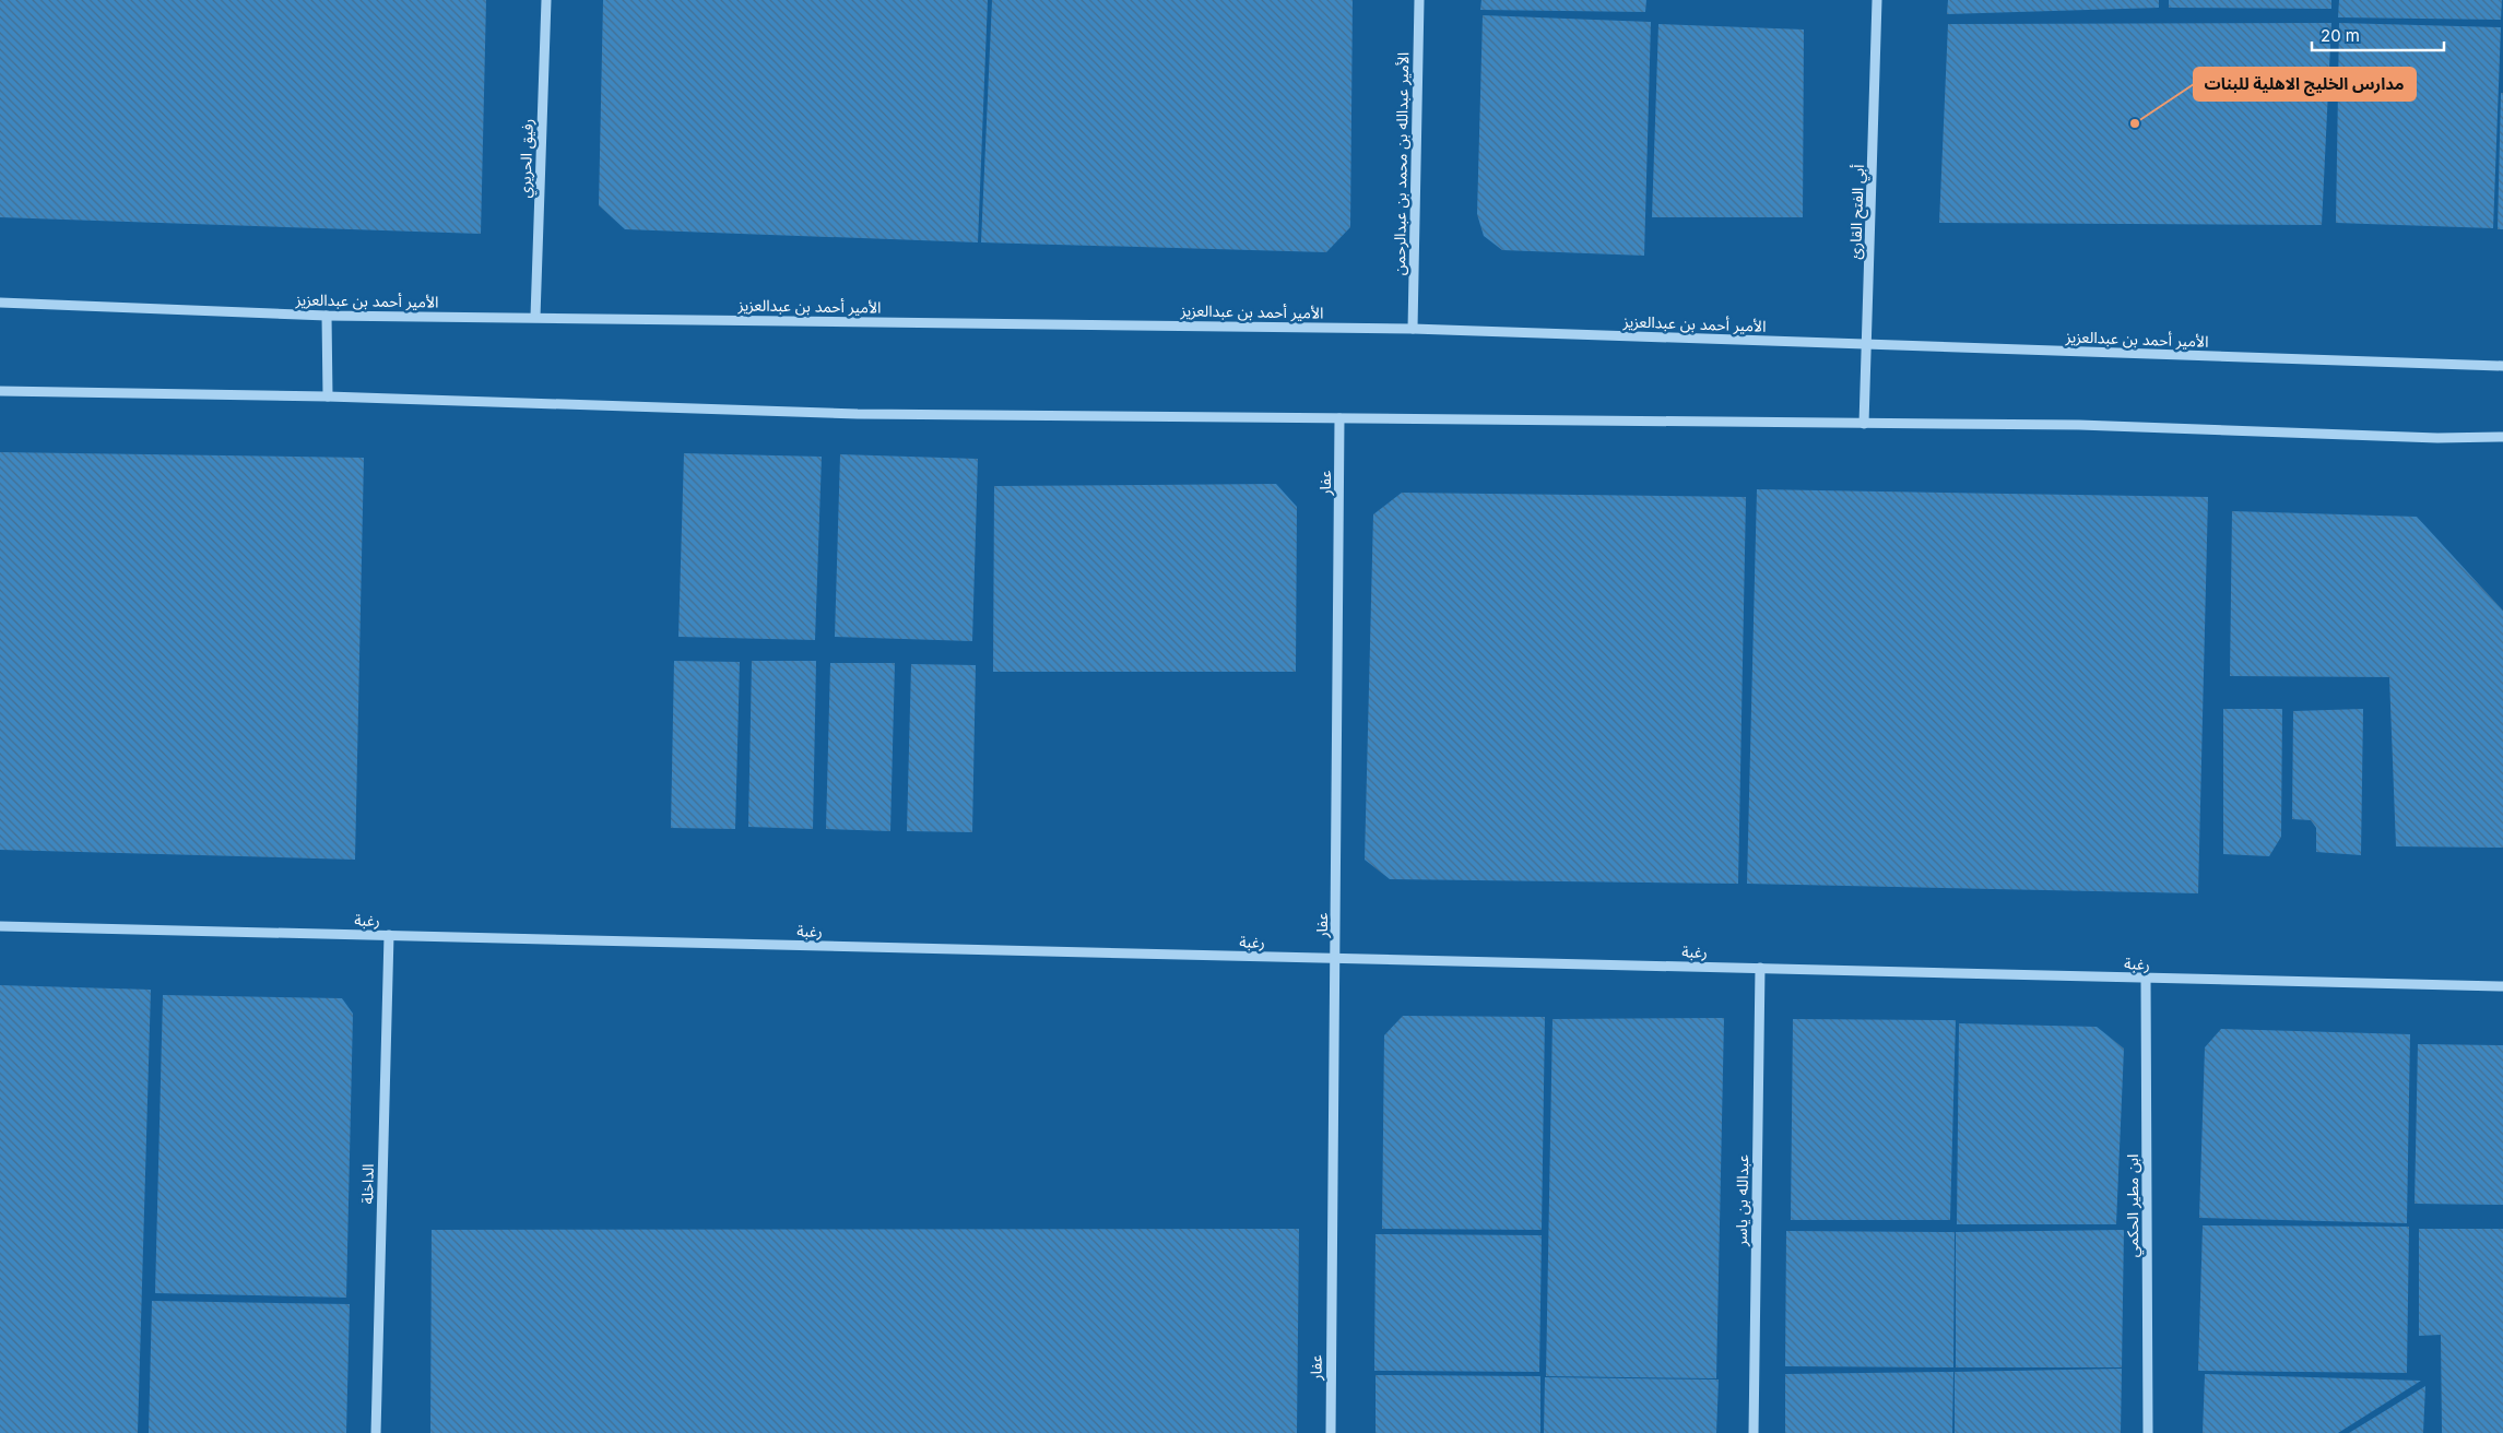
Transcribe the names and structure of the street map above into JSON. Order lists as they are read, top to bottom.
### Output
{
  "streets": {
    "street": [
      "رفيق الحريري",
      "الأمير عبدالله بن محمد بن عبدالرحمن",
      "أبي الفتح القارئ",
      "الأمير أحمد بن عبدالعزيز",
      "عفار",
      "رغبة",
      "الداخلة",
      "عبدالله بن ياسر",
      "ابن مطير الحكمي"
    ]
  },
  "crossings": [
    ["رفيق الحريري", "الأمير أحمد بن عبدالعزيز"],
    ["الأمير عبدالله بن محمد بن عبدالرحمن", "الأمير أحمد بن عبدالعزيز"],
    ["أبي الفتح القارئ", "الأمير أحمد بن عبدالعزيز"],
    ["عفار", "رغبة"],
    ["رغبة", "الداخلة"],
    ["رغبة", "عبدالله بن ياسر"],
    ["رغبة", "ابن مطير الحكمي"]
  ],
  "places": ["مدارس الخليج الاهلية للبنات"],
  "scale_bar": "20 m"
}
